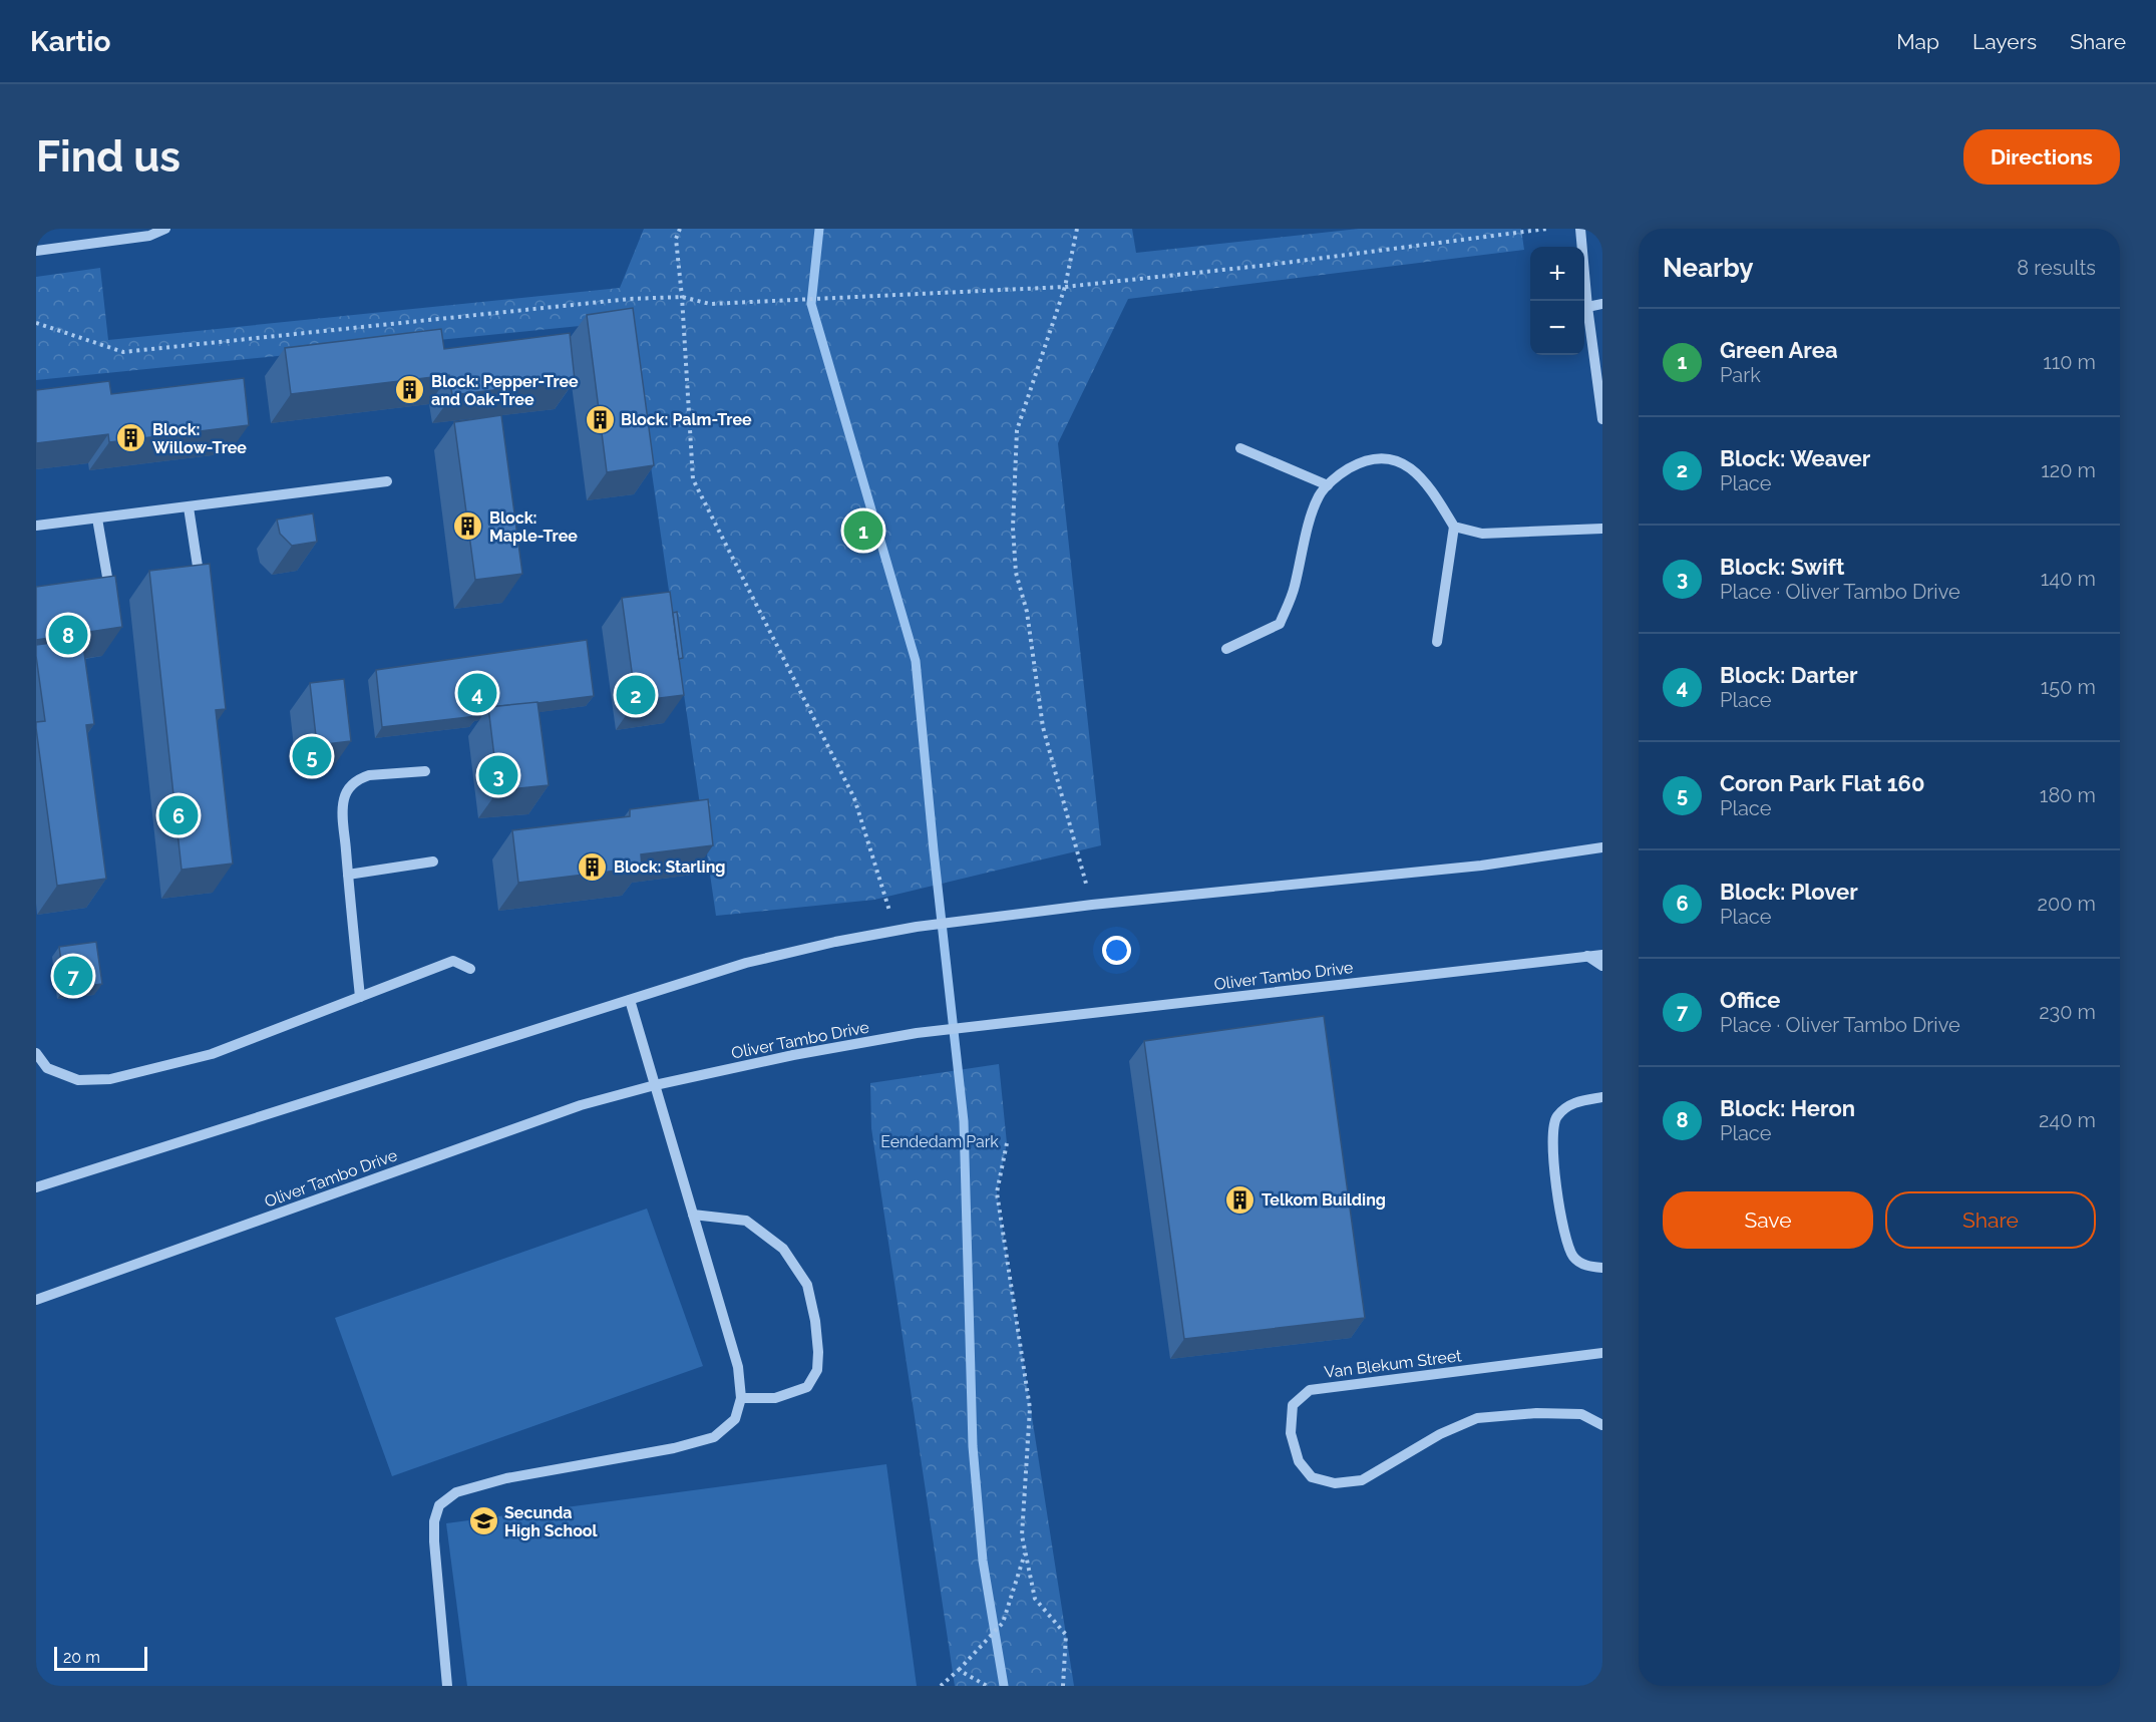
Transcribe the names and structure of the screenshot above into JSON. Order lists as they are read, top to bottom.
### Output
{
  "streets": {
    "street": ["Oliver Tambo Drive", "Van Blekum Street"]
  },
  "parks": ["Eendedam Park"],
  "places": {
    "building": [
      "Block: Pepper-Tree and Oak-Tree",
      "Block: Palm-Tree",
      "Block: Willow-Tree",
      "Block: Maple-Tree",
      "Block: Starling",
      "Telkom Building"
    ],
    "school or university": ["Secunda High School"]
  },
  "scale_bar": "20 m",
  "page": {
    "header": "Kartio",
    "nav": ["Map", "Layers", "Share"],
    "buttons": [
      "Directions",
      ["Save", "Share"]
    ],
    "title": "Find us",
    "heading": ["Nearby", "8 results"],
    "map_buttons": ["+", "−"],
    "list": [
      {
        "mark": "1",
        "name": "Green Area",
        "note": "Park",
        "value": "110 m"
      },
      {
        "mark": "2",
        "name": "Block: Weaver",
        "note": "Place",
        "value": "120 m"
      },
      {
        "mark": "3",
        "name": "Block: Swift",
        "note": "Place · Oliver Tambo Drive",
        "value": "140 m"
      },
      {
        "mark": "4",
        "name": "Block: Darter",
        "note": "Place",
        "value": "150 m"
      },
      {
        "mark": "5",
        "name": "Coron Park Flat 160",
        "note": "Place",
        "value": "180 m"
      },
      {
        "mark": "6",
        "name": "Block: Plover",
        "note": "Place",
        "value": "200 m"
      },
      {
        "mark": "7",
        "name": "Office",
        "note": "Place · Oliver Tambo Drive",
        "value": "230 m"
      },
      {
        "mark": "8",
        "name": "Block: Heron",
        "note": "Place",
        "value": "240 m"
      }
    ],
    "pins": [
      "1",
      "8",
      "4",
      "2",
      "5",
      "3",
      "6",
      "7"
    ],
    "scale": "20 m"
  }
}
